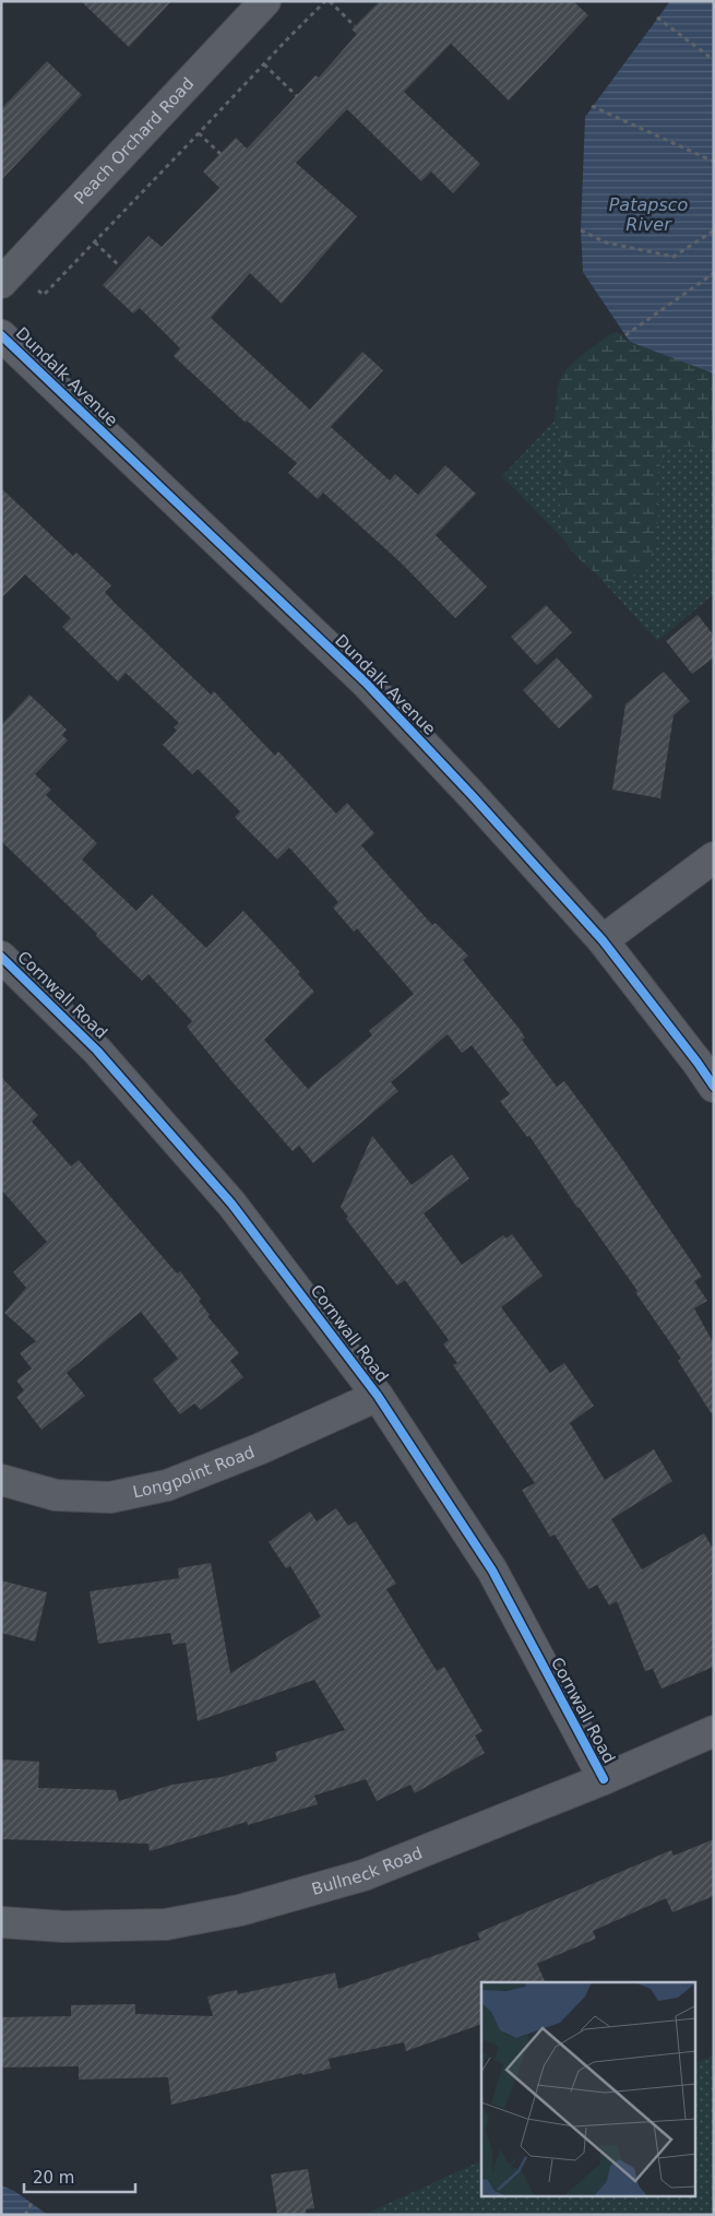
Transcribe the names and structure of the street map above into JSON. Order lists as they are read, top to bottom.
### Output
{
  "streets": {
    "street": [
      "Peach Orchard Road",
      "Dundalk Avenue",
      "Cornwall Road",
      "Longpoint Road",
      "Bullneck Road"
    ]
  },
  "crossings": [
    ["Cornwall Road", "Longpoint Road"],
    ["Cornwall Road", "Bullneck Road"]
  ],
  "water": ["Patapsco River"],
  "scale_bar": "20 m"
}
